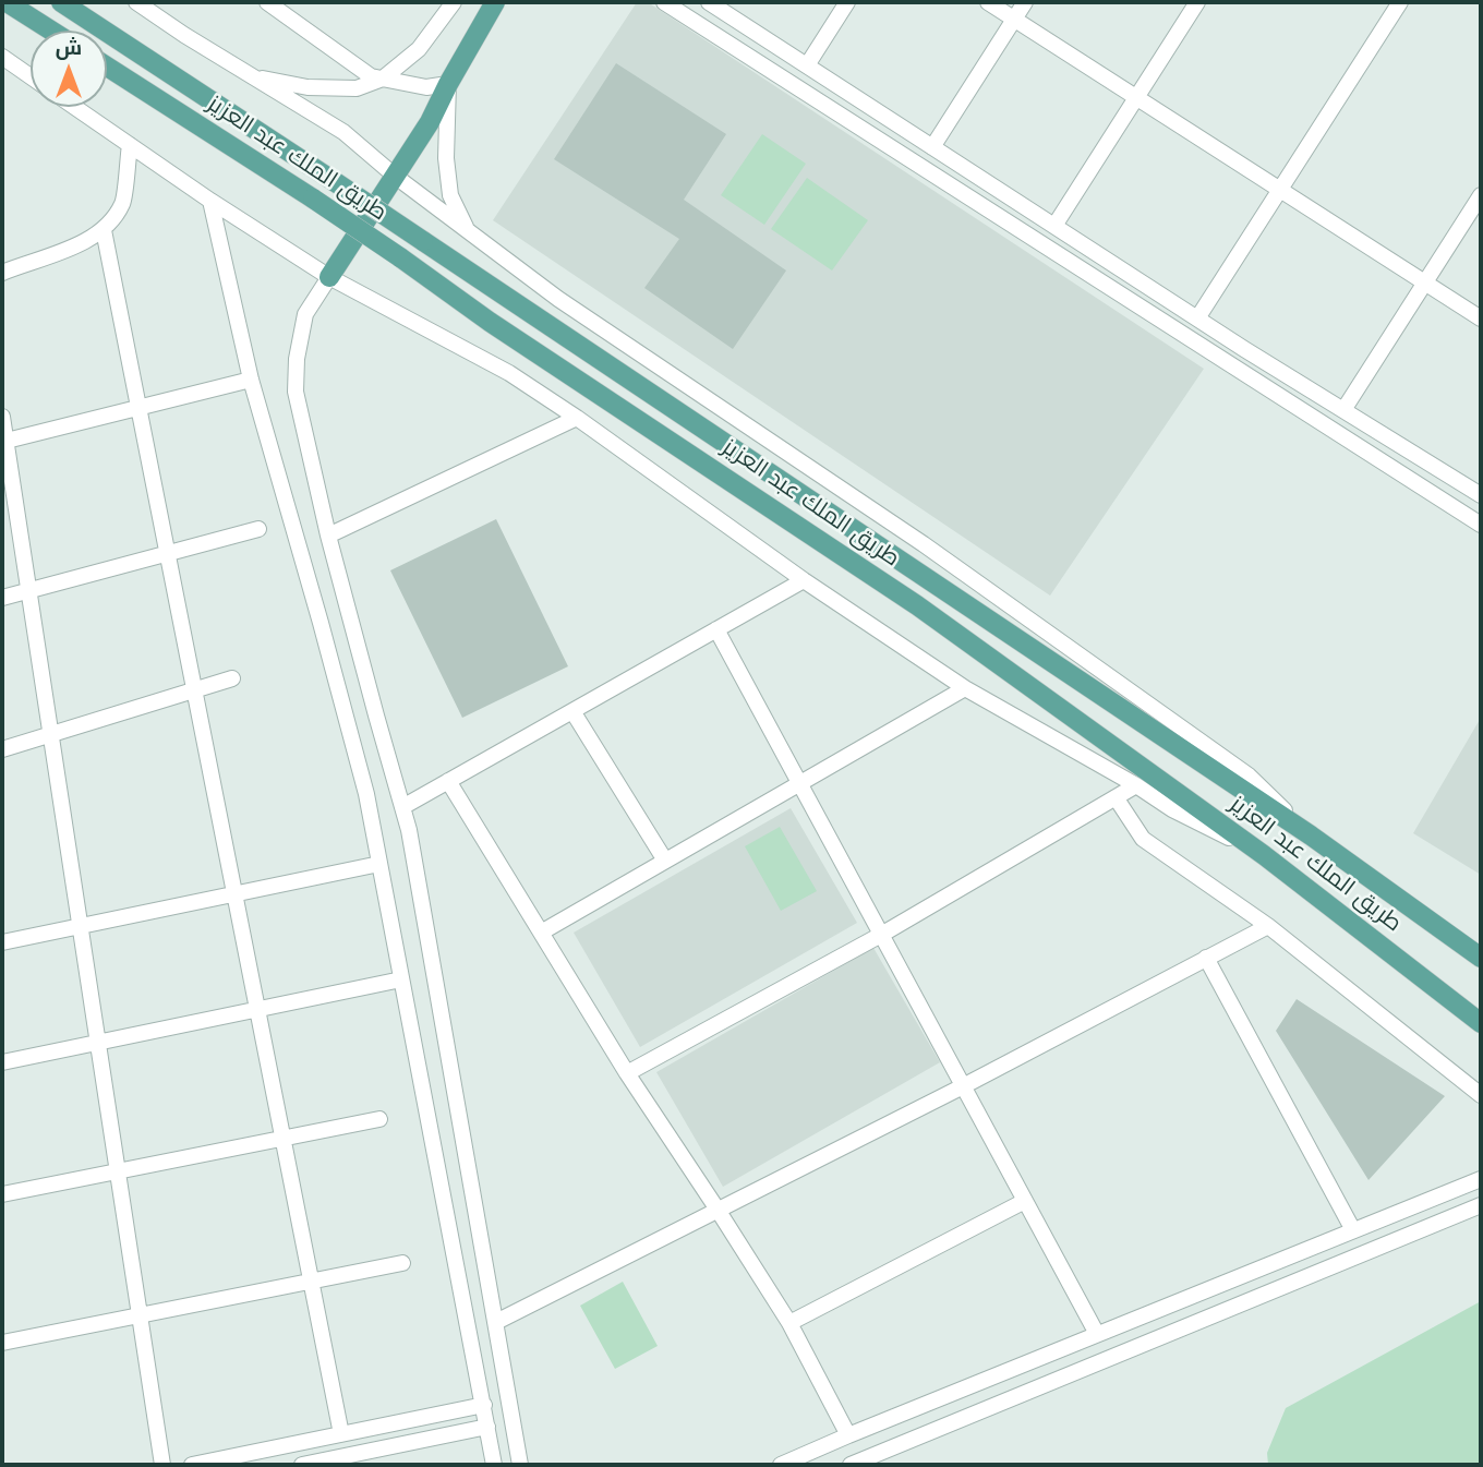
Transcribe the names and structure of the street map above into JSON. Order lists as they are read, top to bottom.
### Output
{
  "streets": {
    "main road": ["طريق الملك عبد العزيز"]
  },
  "north": "top"
}
